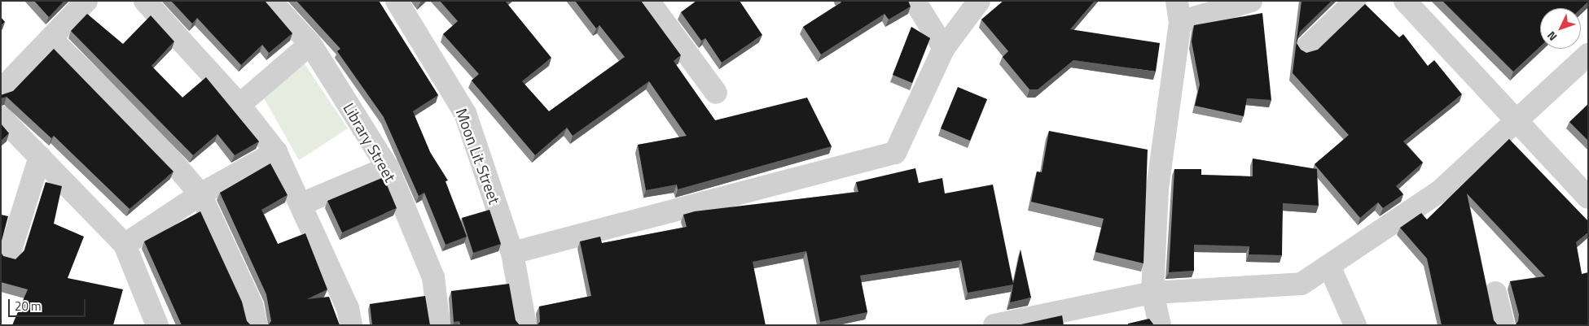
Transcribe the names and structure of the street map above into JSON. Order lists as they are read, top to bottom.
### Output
{
  "streets": {
    "street": ["Library Street", "Moon Lit Street"]
  },
  "scale_bar": "20 m",
  "north": "bottom left"
}
